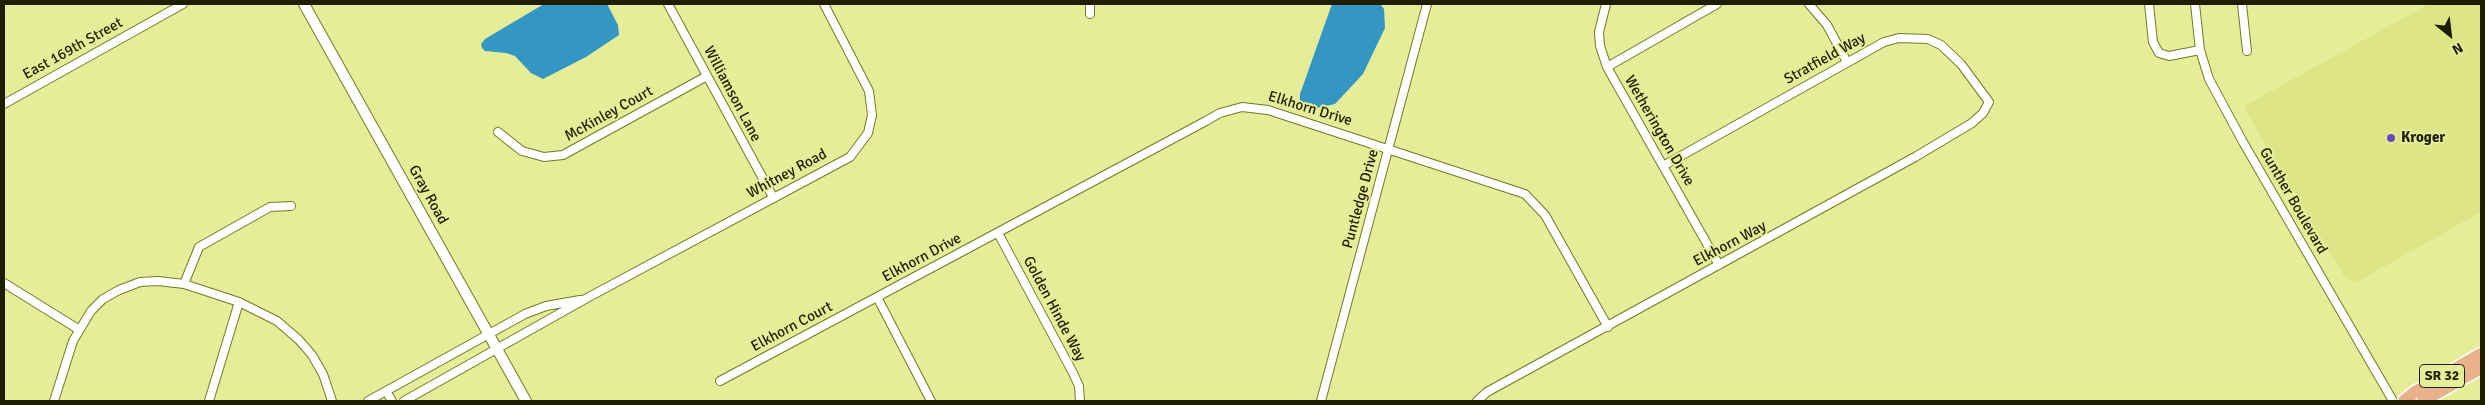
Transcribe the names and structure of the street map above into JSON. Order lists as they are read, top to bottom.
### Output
{
  "streets": {
    "main road": ["SR 32"],
    "street": [
      "East 169th Street",
      "Stratfield Way",
      "Williamson Lane",
      "Elkhorn Drive",
      "McKinley Court",
      "Wetherington Drive",
      "Whitney Road",
      "Gray Road",
      "Puntledge Drive",
      "Gunther Boulevard",
      "Elkhorn Way",
      "Golden Hinde Way",
      "Elkhorn Court"
    ]
  },
  "crossings": [
    ["Stratfield Way", "Wetherington Drive"],
    ["Stratfield Way", "Elkhorn Way"],
    ["Williamson Lane", "McKinley Court"],
    ["Williamson Lane", "Whitney Road"],
    ["Elkhorn Drive", "Puntledge Drive"],
    ["Elkhorn Drive", "Elkhorn Way"],
    ["Elkhorn Drive", "Golden Hinde Way"],
    ["Elkhorn Drive", "Elkhorn Court"],
    ["Wetherington Drive", "Elkhorn Way"],
    ["Whitney Road", "Gray Road"]
  ],
  "places": ["Kroger"],
  "north": "bottom right"
}
